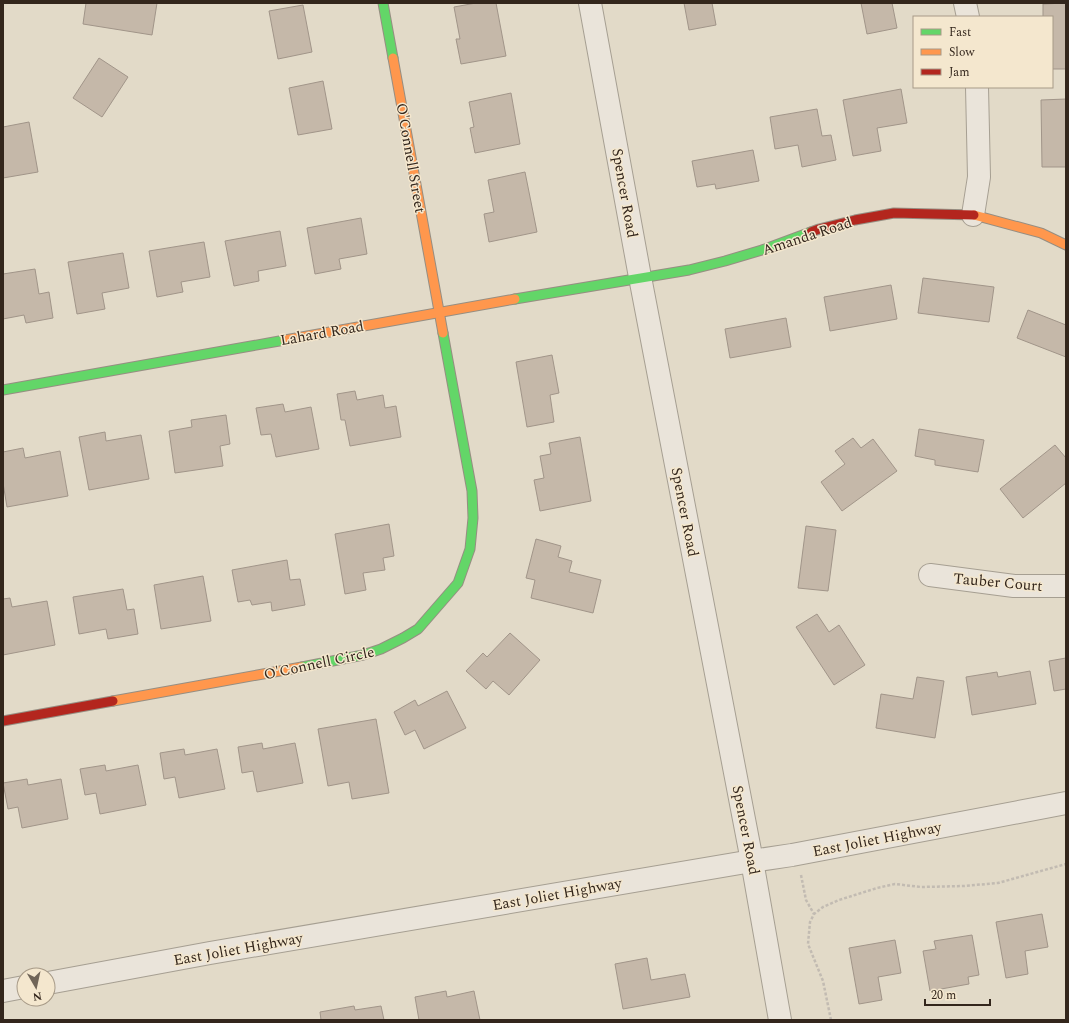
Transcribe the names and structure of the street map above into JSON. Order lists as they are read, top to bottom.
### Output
{
  "streets": {
    "street": [
      "O'Connell Street",
      "Spencer Road",
      "Amanda Road",
      "Lahard Road",
      "Tauber Court",
      "O'Connell Circle",
      "East Joliet Highway"
    ]
  },
  "crossings": [
    ["O'Connell Street", "Lahard Road"],
    ["O'Connell Street", "O'Connell Circle"],
    ["Spencer Road", "Amanda Road"],
    ["Spencer Road", "Lahard Road"],
    ["Spencer Road", "East Joliet Highway"],
    ["Amanda Road", "Lahard Road"],
    ["Lahard Road", "O'Connell Circle"]
  ],
  "legend": ["Fast", "Slow", "Jam"],
  "scale_bar": "20 m",
  "north": "bottom"
}
